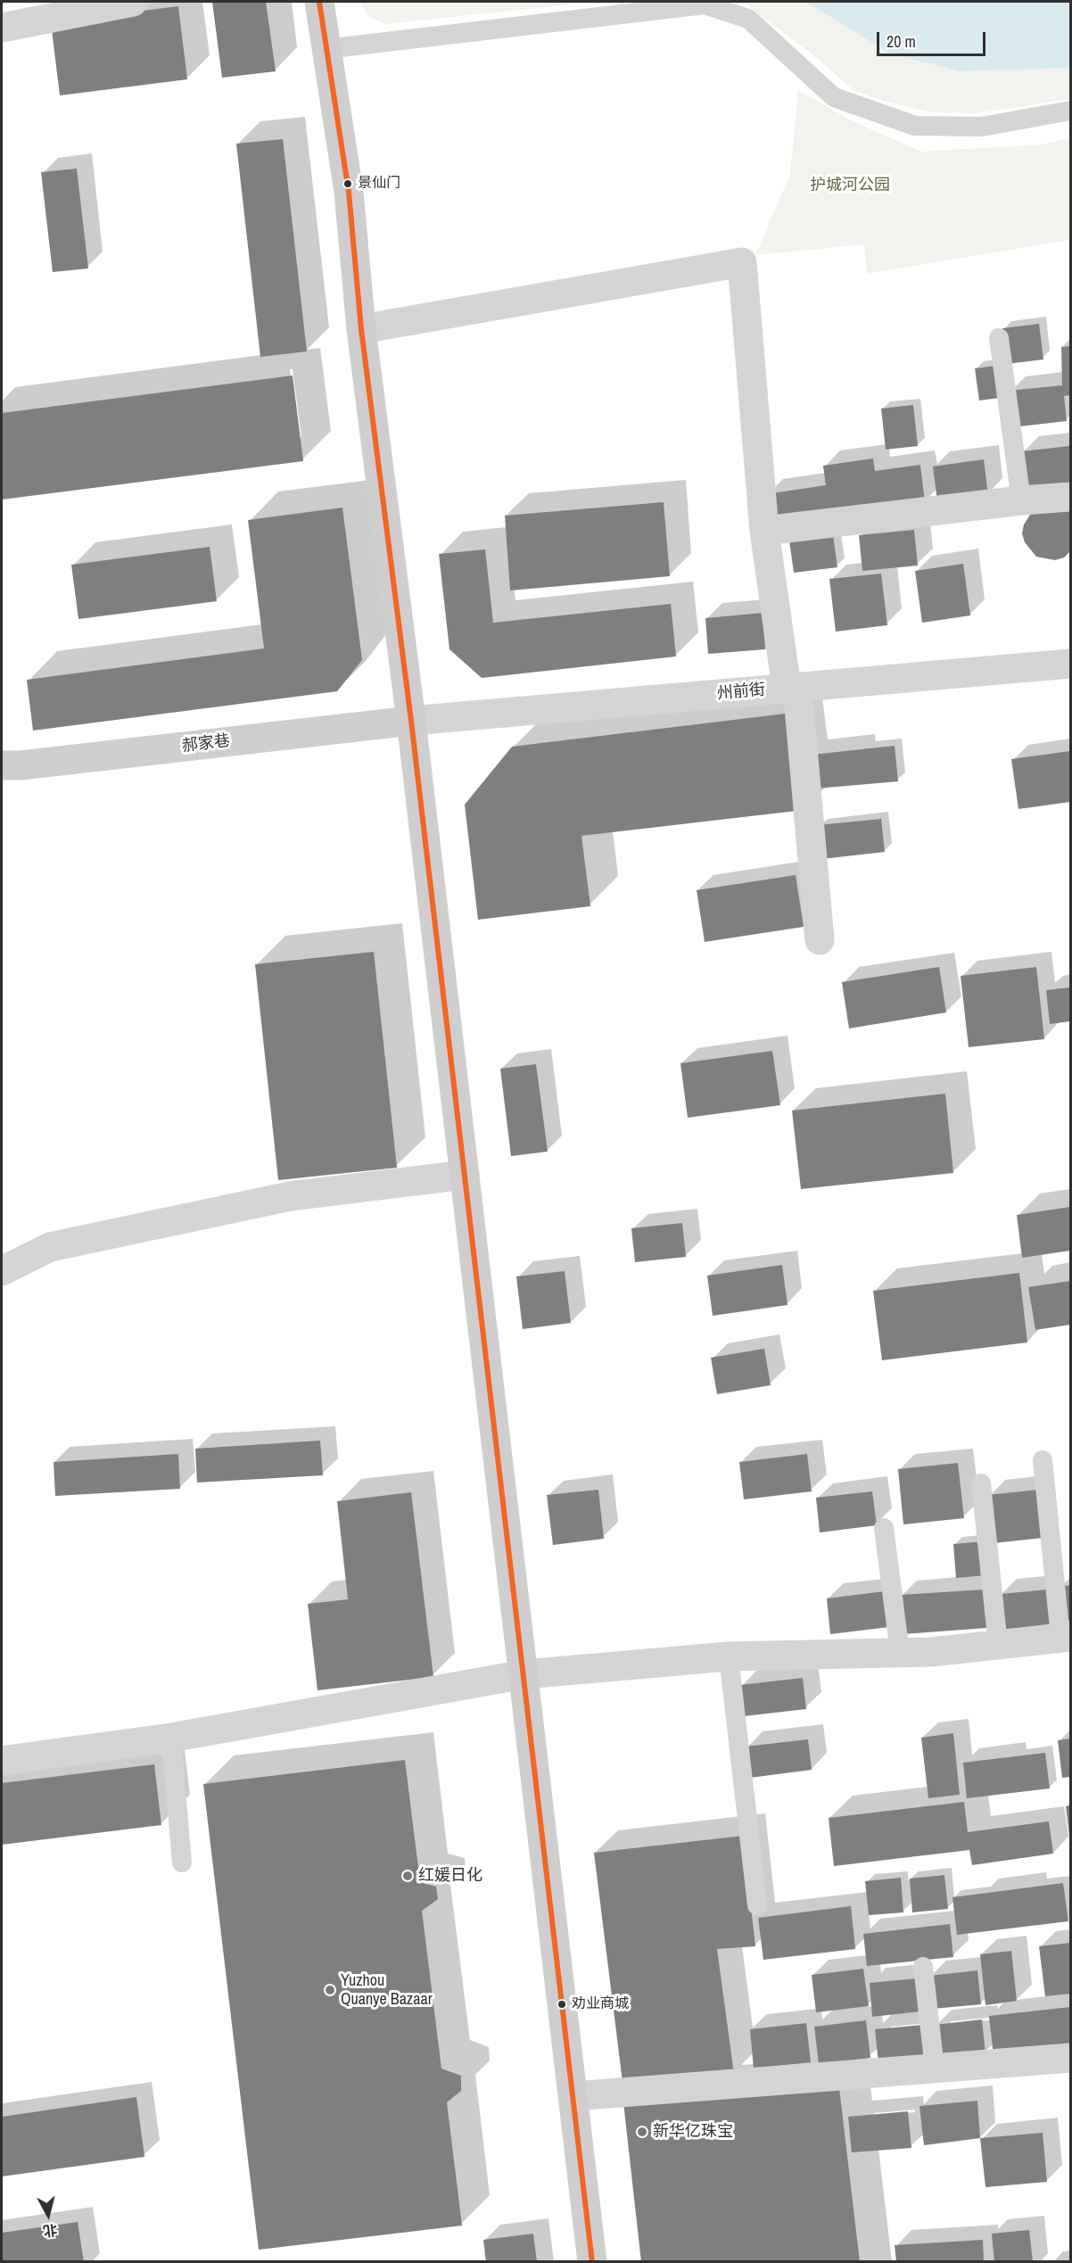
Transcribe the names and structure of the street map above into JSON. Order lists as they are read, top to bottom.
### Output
{
  "streets": {
    "main road": ["郝家巷"],
    "street": ["州前街"]
  },
  "crossings": [
    ["州前街", "郝家巷"]
  ],
  "parks": ["护城河公园"],
  "places": [
    "景仙门",
    "红媛日化",
    "Yuzhou Quanye Bazaar",
    "劝业商城",
    "新华亿珠宝"
  ],
  "scale_bar": "20 m",
  "north": "bottom"
}
